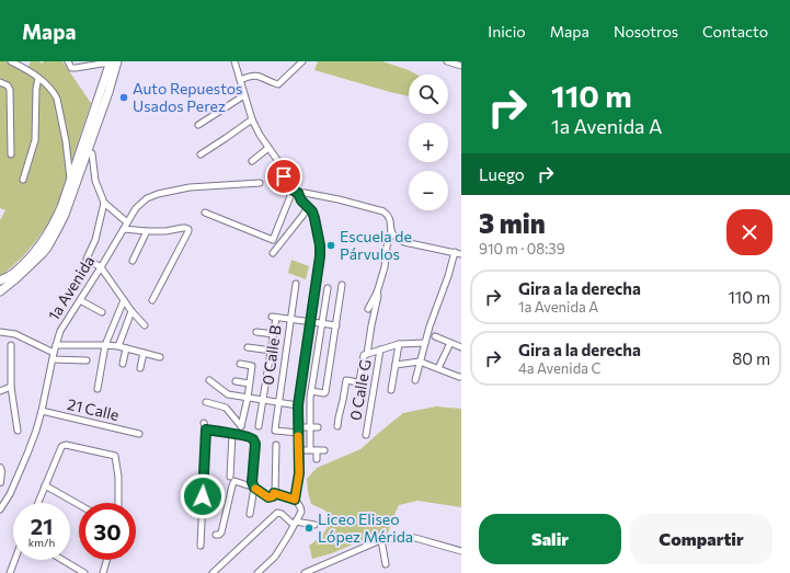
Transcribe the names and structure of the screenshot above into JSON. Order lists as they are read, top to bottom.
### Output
{
  "streets": {
    "street": [
      "1a Avenida",
      "0 Calle B",
      "0 Calle G",
      "21 Calle"
    ]
  },
  "crossings": [
    ["1a Avenida", "21 Calle"]
  ],
  "places": ["Auto Repuestos Usados Perez", "Escuela de Párvulos", "Liceo Eliseo López Mérida"],
  "page": {
    "header": "Mapa",
    "nav": [
      "Inicio",
      "Mapa",
      "Nosotros",
      "Contacto"
    ],
    "turn": ["110 m", "1a Avenida A"],
    "map_buttons": ["+", "−"],
    "then": "Luego",
    "heading": ["3 min", "910 m · 08:39"],
    "list": [
      {
        "name": "Gira a la derecha",
        "note": "1a Avenida A",
        "value": "110 m"
      },
      {
        "name": "Gira a la derecha",
        "note": "4a Avenida C",
        "value": "80 m"
      }
    ],
    "speed": "21 km/h",
    "limit": "30",
    "buttons": ["Salir", "Compartir"]
  }
}
